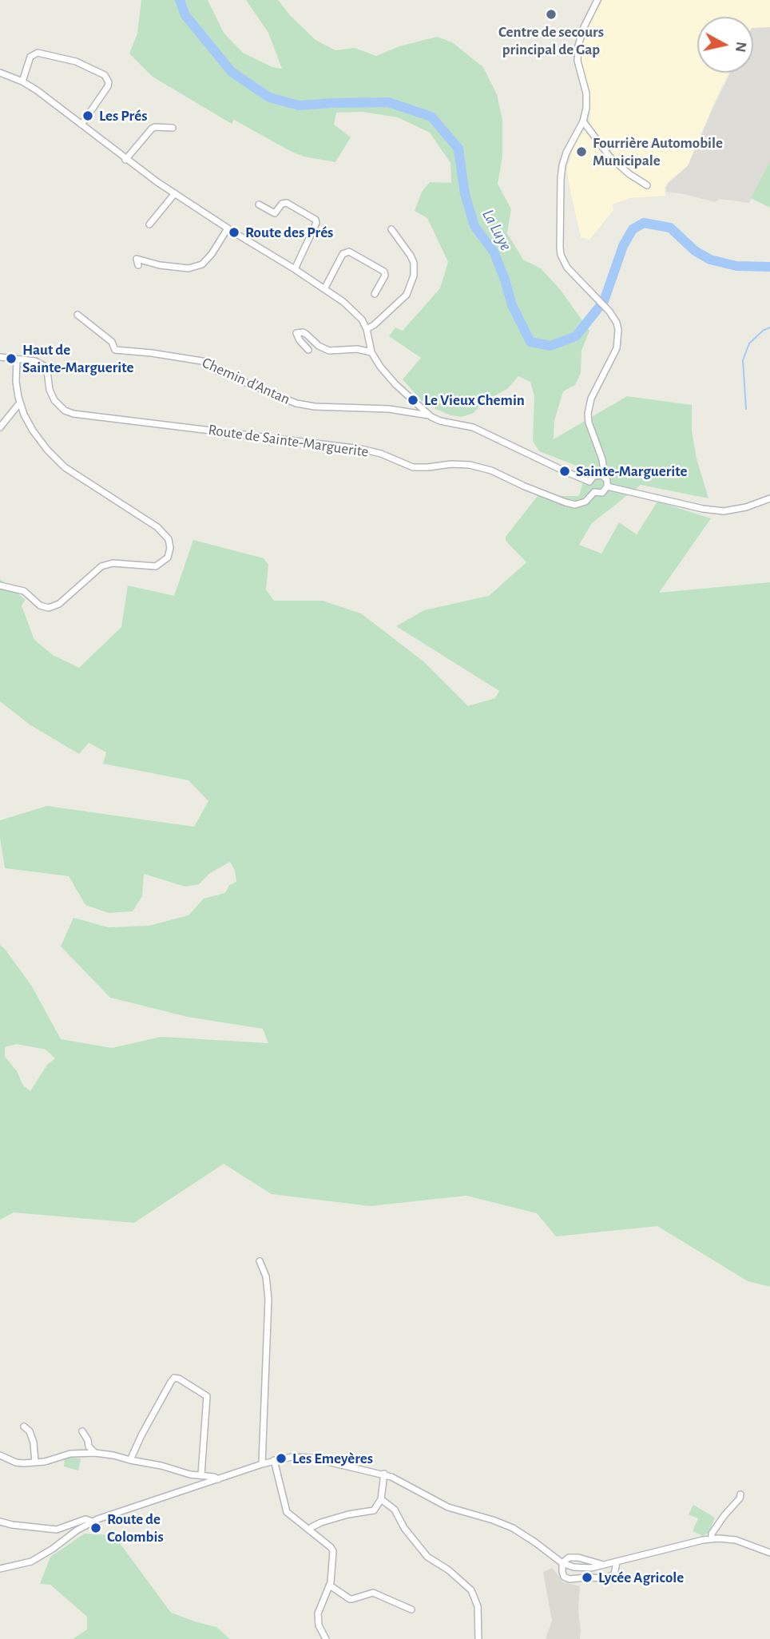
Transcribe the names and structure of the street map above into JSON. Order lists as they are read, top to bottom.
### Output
{
  "streets": {
    "street": ["Chemin d'Antan", "Route de Sainte-Marguerite"]
  },
  "water": ["La Luye"],
  "places": [
    "Centre de secours principal de Gap",
    "Les Prés",
    "Fourrière Automobile Municipale",
    "Route des Prés",
    "Haut de Sainte-Marguerite",
    "Le Vieux Chemin",
    "Sainte-Marguerite",
    "Les Emeyères",
    "Route de Colombis",
    "Lycée Agricole"
  ],
  "north": "right"
}
